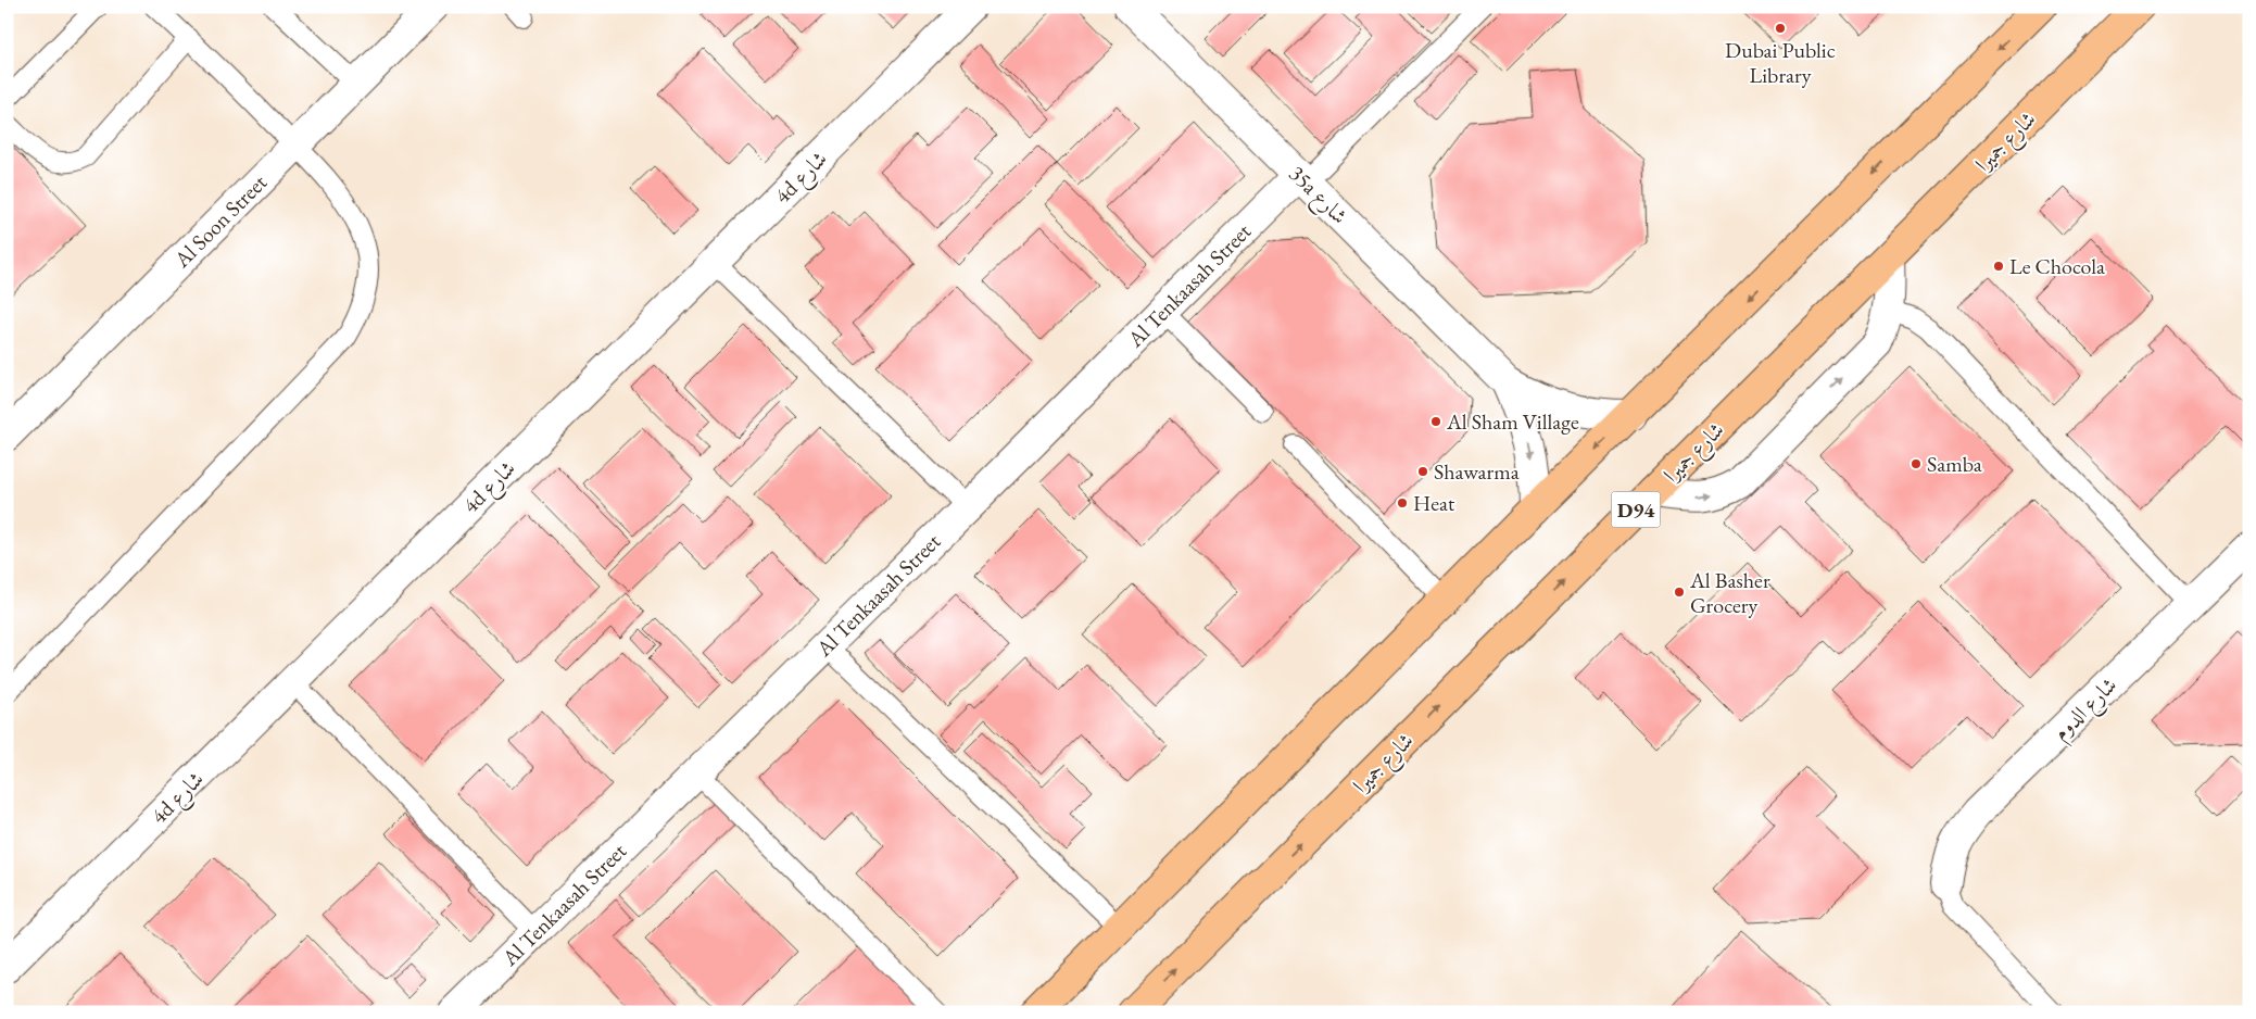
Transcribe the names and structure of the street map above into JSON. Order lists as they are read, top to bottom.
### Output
{
  "streets": {
    "main road": ["شارع جميرا", "D94"],
    "street": [
      "4d شارع",
      "35a شارع",
      "Al Soon Street",
      "Al Tenkaasah Street",
      "شارع الدوم"
    ]
  },
  "crossings": [
    ["35a شارع", "Al Tenkaasah Street"]
  ],
  "places": [
    "Dubai Public Library",
    "Le Chocola",
    "Al Sham Village",
    "Samba",
    "Shawarma",
    "Heat",
    "Al Basher Grocery"
  ]
}
